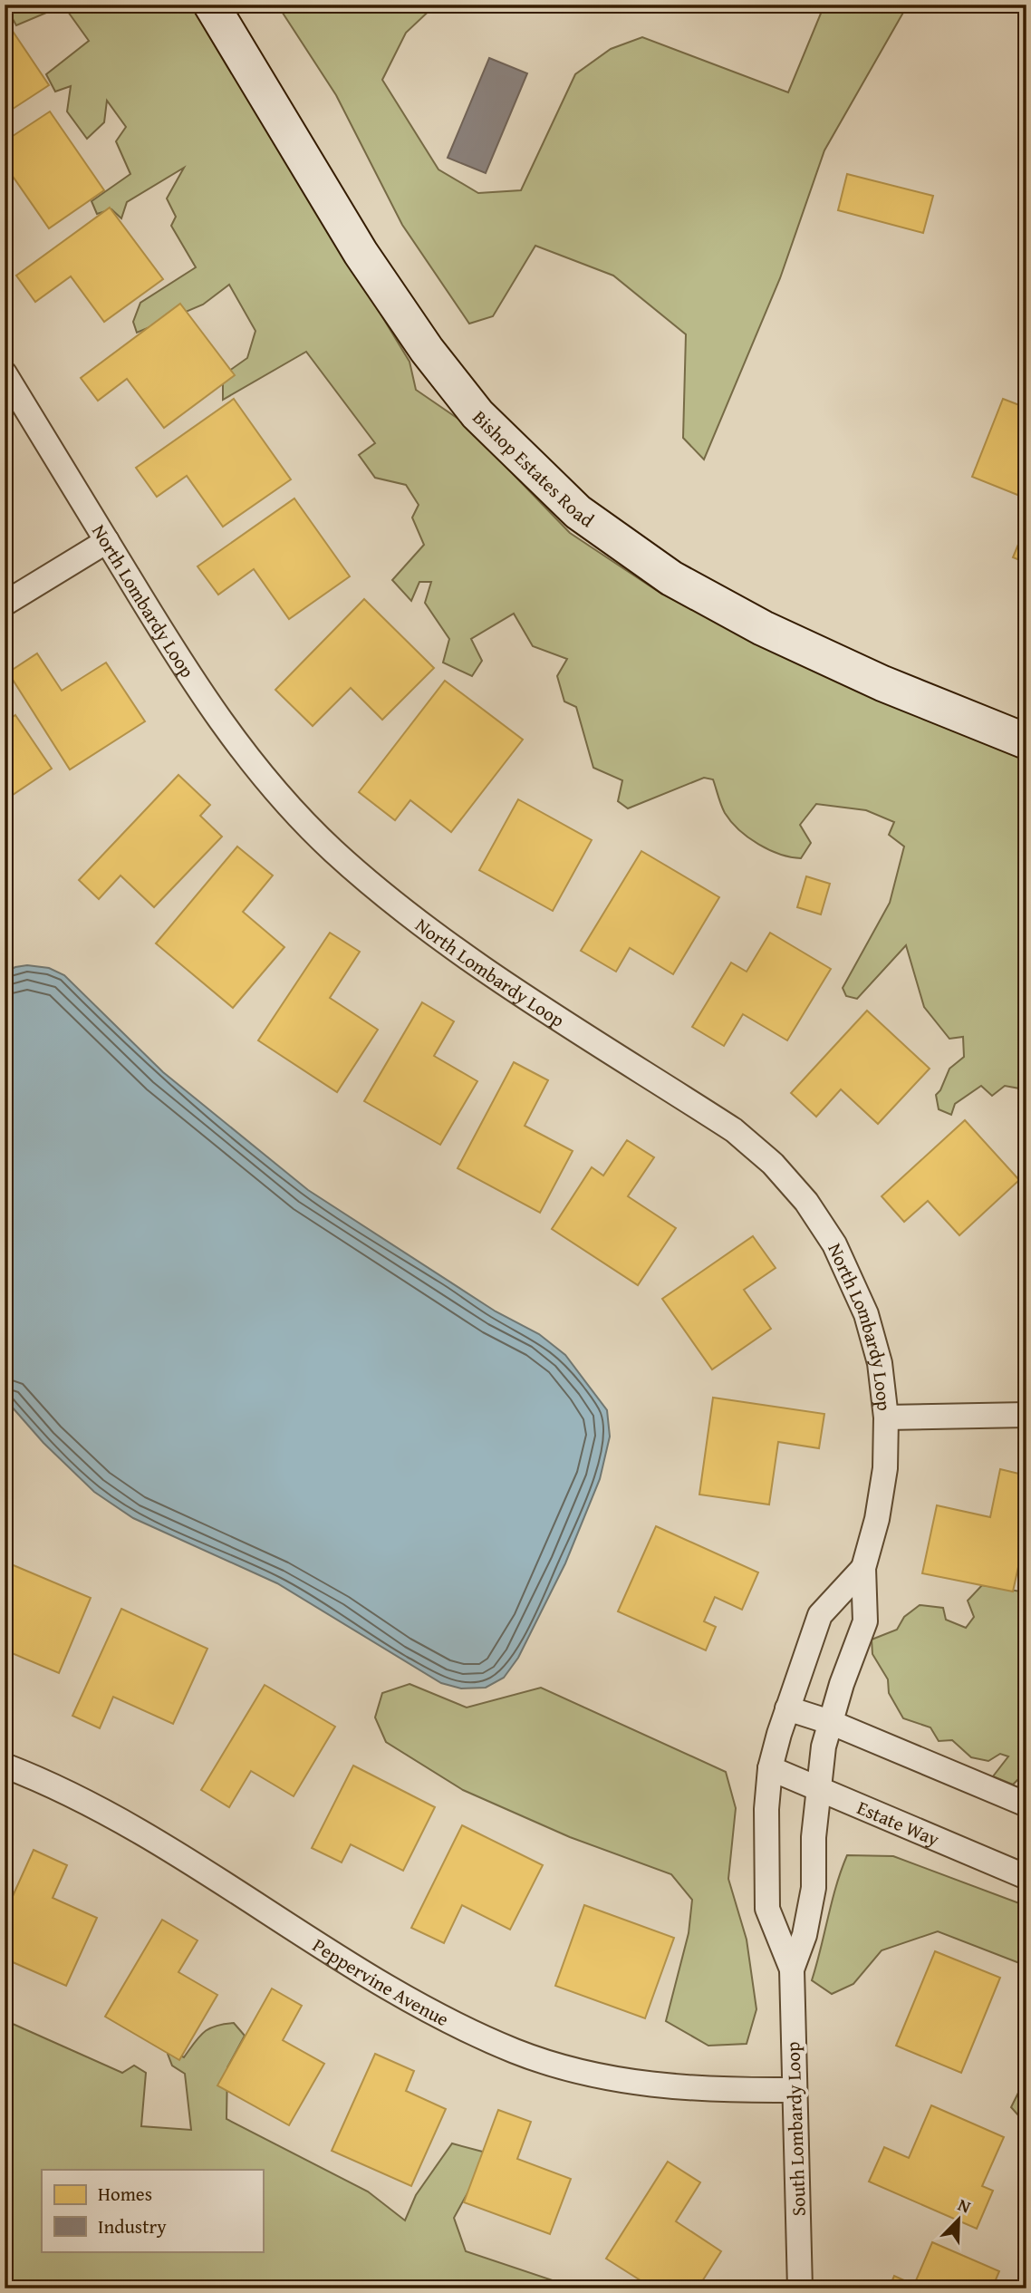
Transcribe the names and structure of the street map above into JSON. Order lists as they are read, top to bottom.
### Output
{
  "streets": {
    "street": [
      "Bishop Estates Road",
      "North Lombardy Loop",
      "Estate Way",
      "Peppervine Avenue",
      "South Lombardy Loop"
    ]
  },
  "crossings": [
    ["North Lombardy Loop", "South Lombardy Loop"],
    ["Estate Way", "South Lombardy Loop"],
    ["Peppervine Avenue", "South Lombardy Loop"]
  ],
  "legend": ["Homes", "Industry"],
  "north": "top right"
}
